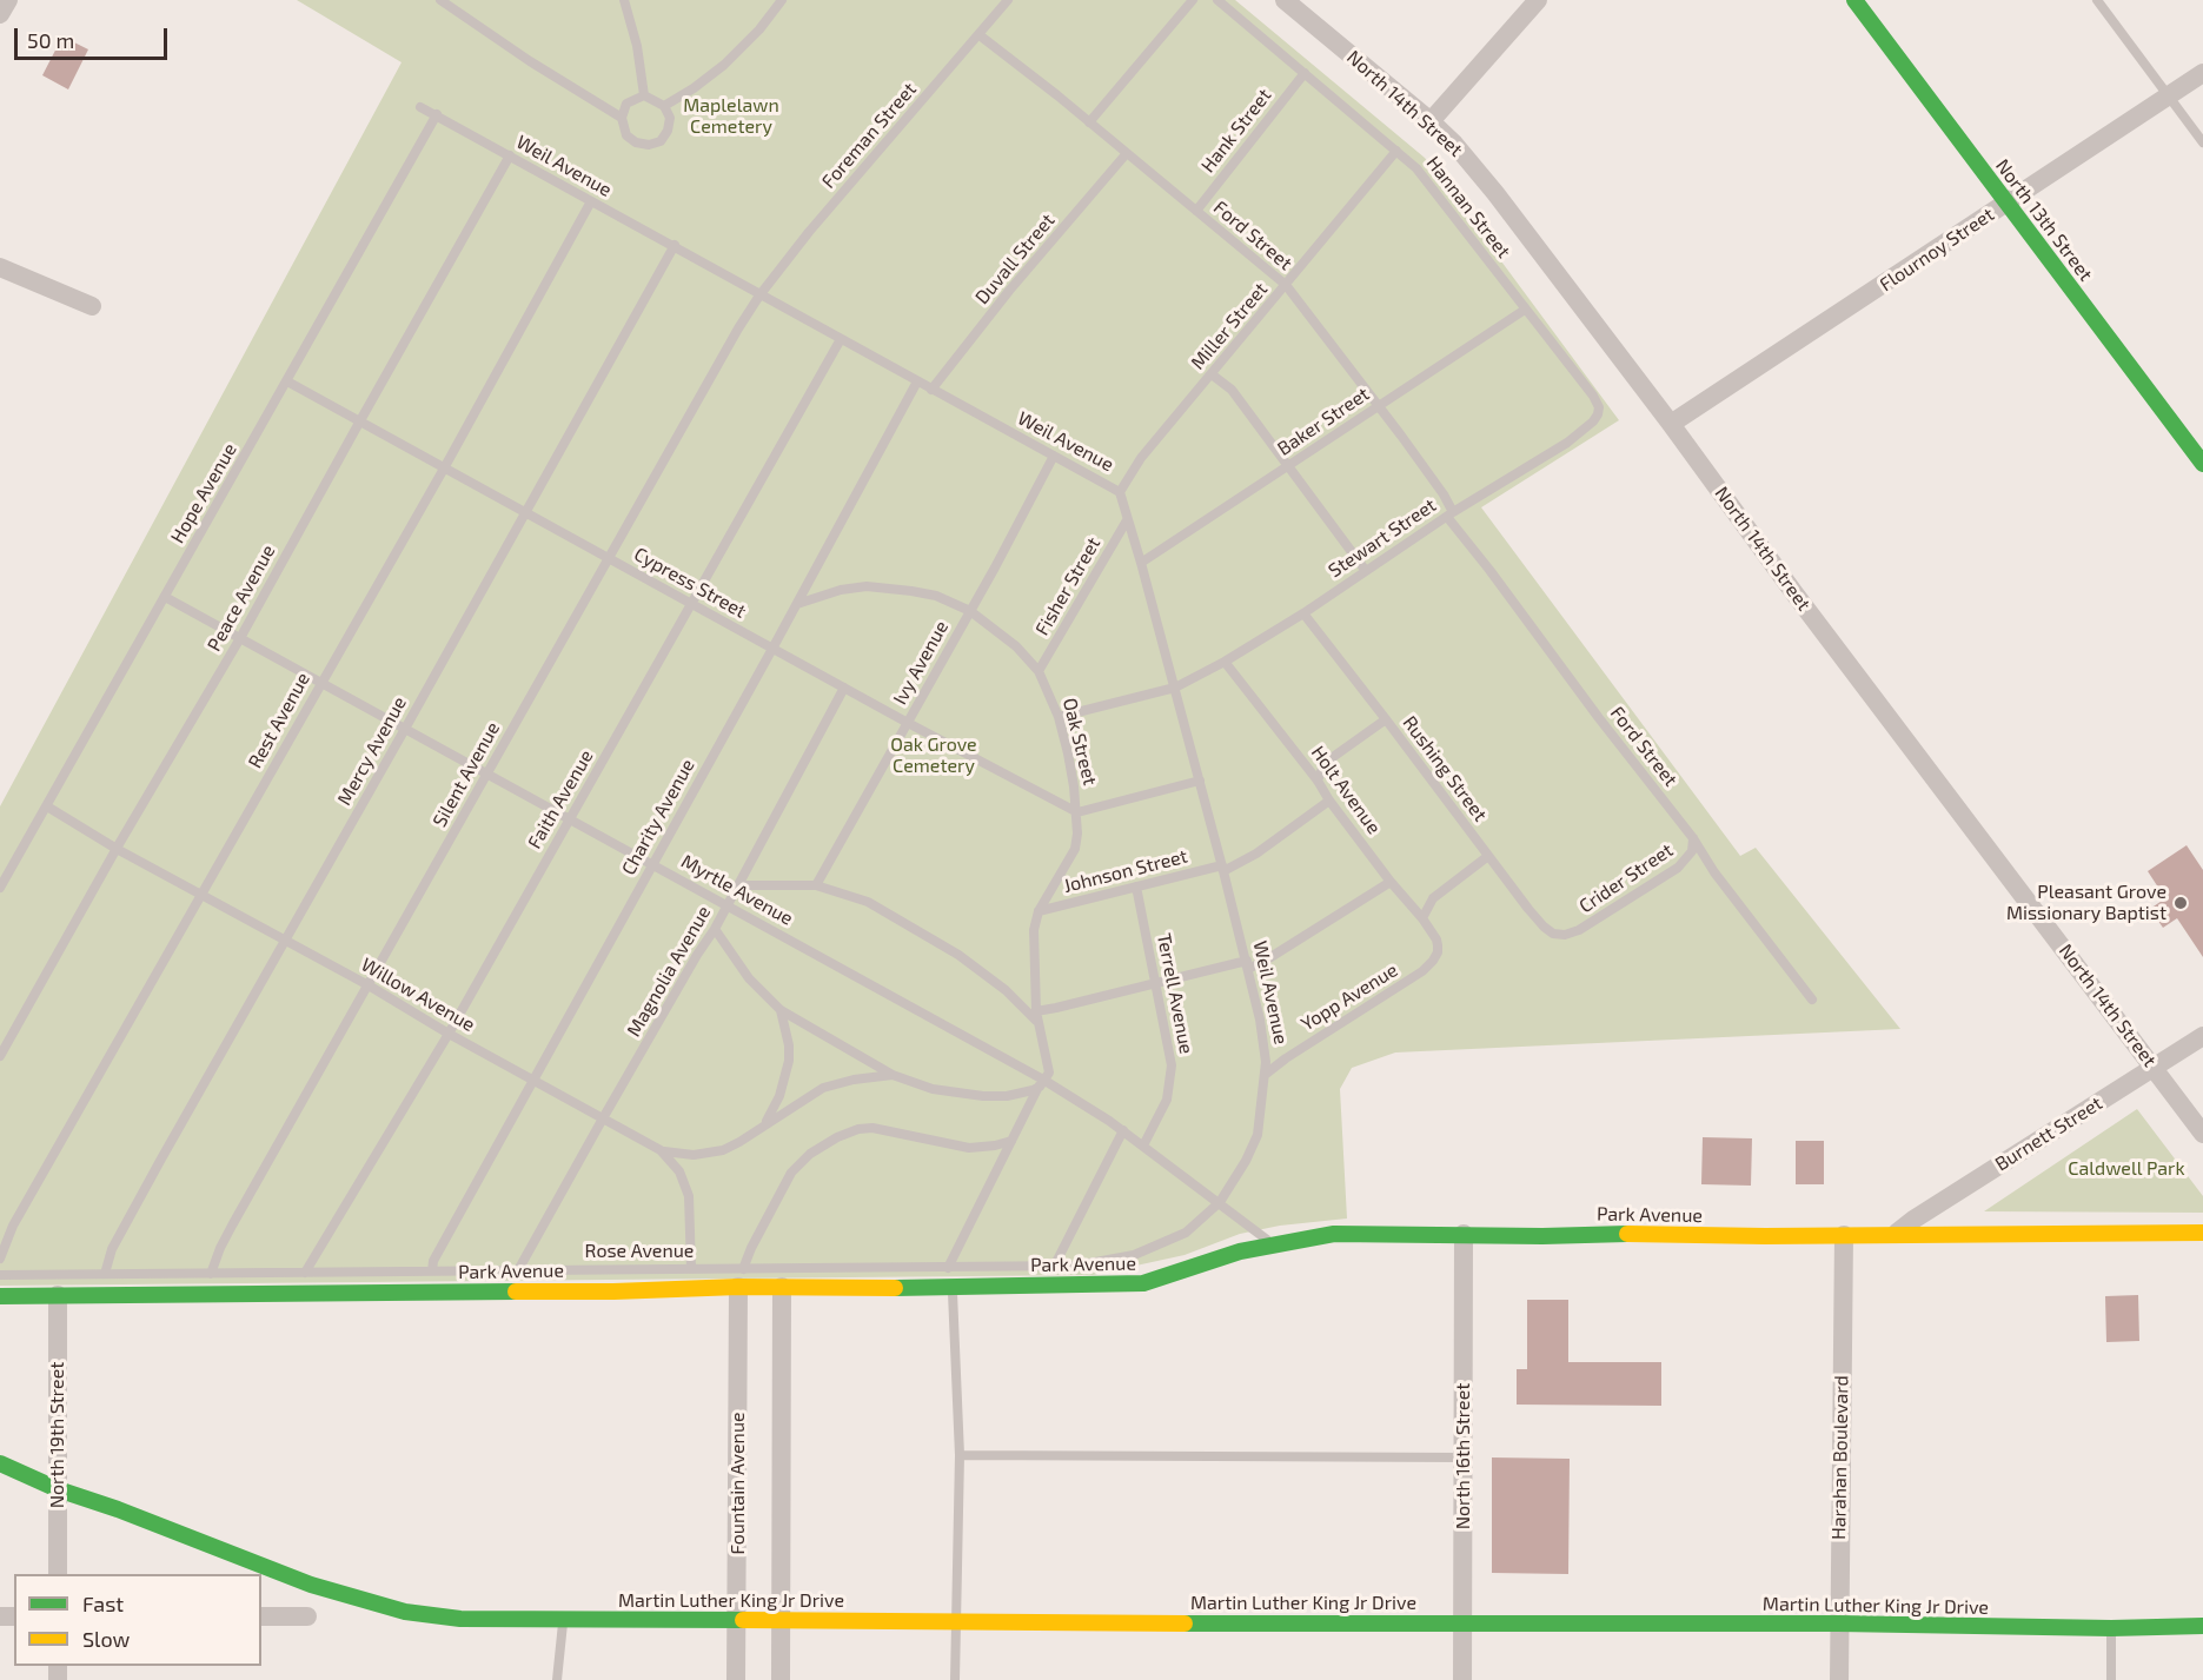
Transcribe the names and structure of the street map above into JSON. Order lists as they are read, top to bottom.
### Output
{
  "streets": {
    "main road": ["North 13th Street", "Park Avenue", "Martin Luther King Jr Drive"],
    "street": [
      "North 14th Street",
      "Flournoy Street",
      "Burnett Street",
      "North 19th Street",
      "North 16th Street",
      "Harahan Boulevard",
      "Fountain Avenue"
    ],
    "lane": [
      "Hank Street",
      "Foreman Street",
      "Weil Avenue",
      "Hannan Street",
      "Ford Street",
      "Duvall Street",
      "Miller Street",
      "Baker Street",
      "Hope Avenue",
      "Stewart Street",
      "Cypress Street",
      "Fisher Street",
      "Peace Avenue",
      "Ivy Avenue",
      "Rest Avenue",
      "Oak Street",
      "Mercy Avenue",
      "Rushing Street",
      "Silent Avenue",
      "Holt Avenue",
      "Faith Avenue",
      "Charity Avenue",
      "Johnson Street",
      "Crider Street",
      "Myrtle Avenue",
      "Magnolia Avenue",
      "Terrell Avenue",
      "Willow Avenue",
      "Yopp Avenue",
      "Rose Avenue"
    ]
  },
  "crossings": [
    ["North 14th Street", "Flournoy Street"],
    ["North 14th Street", "Burnett Street"],
    ["Hank Street", "Hannan Street"],
    ["Hank Street", "Ford Street"],
    ["Foreman Street", "Weil Avenue"],
    ["Foreman Street", "Ford Street"],
    ["Foreman Street", "Silent Avenue"],
    ["Weil Avenue", "Duvall Street"],
    ["Weil Avenue", "Miller Street"],
    ["Weil Avenue", "Baker Street"],
    ["Weil Avenue", "Hope Avenue"],
    ["Weil Avenue", "Stewart Street"],
    ["Weil Avenue", "Fisher Street"],
    ["Weil Avenue", "Peace Avenue"],
    ["Weil Avenue", "Ivy Avenue"],
    ["Weil Avenue", "Rest Avenue"],
    ["Weil Avenue", "Mercy Avenue"],
    ["Weil Avenue", "Silent Avenue"],
    ["Weil Avenue", "Faith Avenue"],
    ["Weil Avenue", "Charity Avenue"],
    ["Weil Avenue", "Johnson Street"],
    ["Weil Avenue", "Myrtle Avenue"],
    ["Weil Avenue", "Yopp Avenue"],
    ["Weil Avenue", "Rose Avenue"],
    ["Hannan Street", "Miller Street"],
    ["Hannan Street", "Baker Street"],
    ["Hannan Street", "Stewart Street"],
    ["North 13th Street", "Flournoy Street"],
    ["Ford Street", "Duvall Street"],
    ["Ford Street", "Miller Street"],
    ["Ford Street", "Baker Street"],
    ["Ford Street", "Stewart Street"],
    ["Ford Street", "Crider Street"],
    ["Hope Avenue", "Cypress Street"],
    ["Hope Avenue", "Myrtle Avenue"],
    ["Hope Avenue", "Willow Avenue"],
    ["Stewart Street", "Oak Street"],
    ["Stewart Street", "Rushing Street"],
    ["Stewart Street", "Holt Avenue"],
    ["Cypress Street", "Peace Avenue"],
    ["Cypress Street", "Ivy Avenue"],
    ["Cypress Street", "Rest Avenue"],
    ["Cypress Street", "Oak Street"],
    ["Cypress Street", "Mercy Avenue"],
    ["Cypress Street", "Silent Avenue"],
    ["Cypress Street", "Faith Avenue"],
    ["Cypress Street", "Charity Avenue"],
    ["Cypress Street", "Magnolia Avenue"],
    ["Fisher Street", "Oak Street"],
    ["Peace Avenue", "Myrtle Avenue"],
    ["Peace Avenue", "Willow Avenue"],
    ["Ivy Avenue", "Oak Street"],
    ["Rest Avenue", "Myrtle Avenue"],
    ["Rest Avenue", "Willow Avenue"],
    ["Oak Street", "Charity Avenue"],
    ["Oak Street", "Johnson Street"],
    ["Oak Street", "Myrtle Avenue"],
    ["Oak Street", "Rose Avenue"],
    ["Mercy Avenue", "Myrtle Avenue"],
    ["Mercy Avenue", "Willow Avenue"],
    ["Mercy Avenue", "Rose Avenue"],
    ["Rushing Street", "Crider Street"],
    ["Silent Avenue", "Myrtle Avenue"],
    ["Silent Avenue", "Willow Avenue"],
    ["Silent Avenue", "Rose Avenue"],
    ["Holt Avenue", "Johnson Street"],
    ["Holt Avenue", "Yopp Avenue"],
    ["Faith Avenue", "Myrtle Avenue"],
    ["Faith Avenue", "Willow Avenue"],
    ["Faith Avenue", "Rose Avenue"],
    ["Charity Avenue", "Myrtle Avenue"],
    ["Charity Avenue", "Willow Avenue"],
    ["Charity Avenue", "Rose Avenue"],
    ["Johnson Street", "Terrell Avenue"],
    ["Myrtle Avenue", "Magnolia Avenue"],
    ["Myrtle Avenue", "Terrell Avenue"],
    ["Myrtle Avenue", "Park Avenue"],
    ["Myrtle Avenue", "Rose Avenue"],
    ["Magnolia Avenue", "Willow Avenue"],
    ["Magnolia Avenue", "Rose Avenue"],
    ["Willow Avenue", "Rose Avenue"],
    ["Burnett Street", "Park Avenue"],
    ["Park Avenue", "Rose Avenue"],
    ["Park Avenue", "North 19th Street"],
    ["Park Avenue", "North 16th Street"],
    ["Park Avenue", "Harahan Boulevard"],
    ["Park Avenue", "Fountain Avenue"],
    ["Rose Avenue", "Fountain Avenue"],
    ["North 19th Street", "Martin Luther King Jr Drive"],
    ["North 16th Street", "Martin Luther King Jr Drive"],
    ["Harahan Boulevard", "Martin Luther King Jr Drive"],
    ["Fountain Avenue", "Martin Luther King Jr Drive"]
  ],
  "parks": ["Maplelawn Cemetery", "Oak Grove Cemetery", "Caldwell Park"],
  "places": ["Pleasant Grove Missionary Baptist"],
  "legend": ["Fast", "Slow"],
  "scale_bar": "50 m"
}
